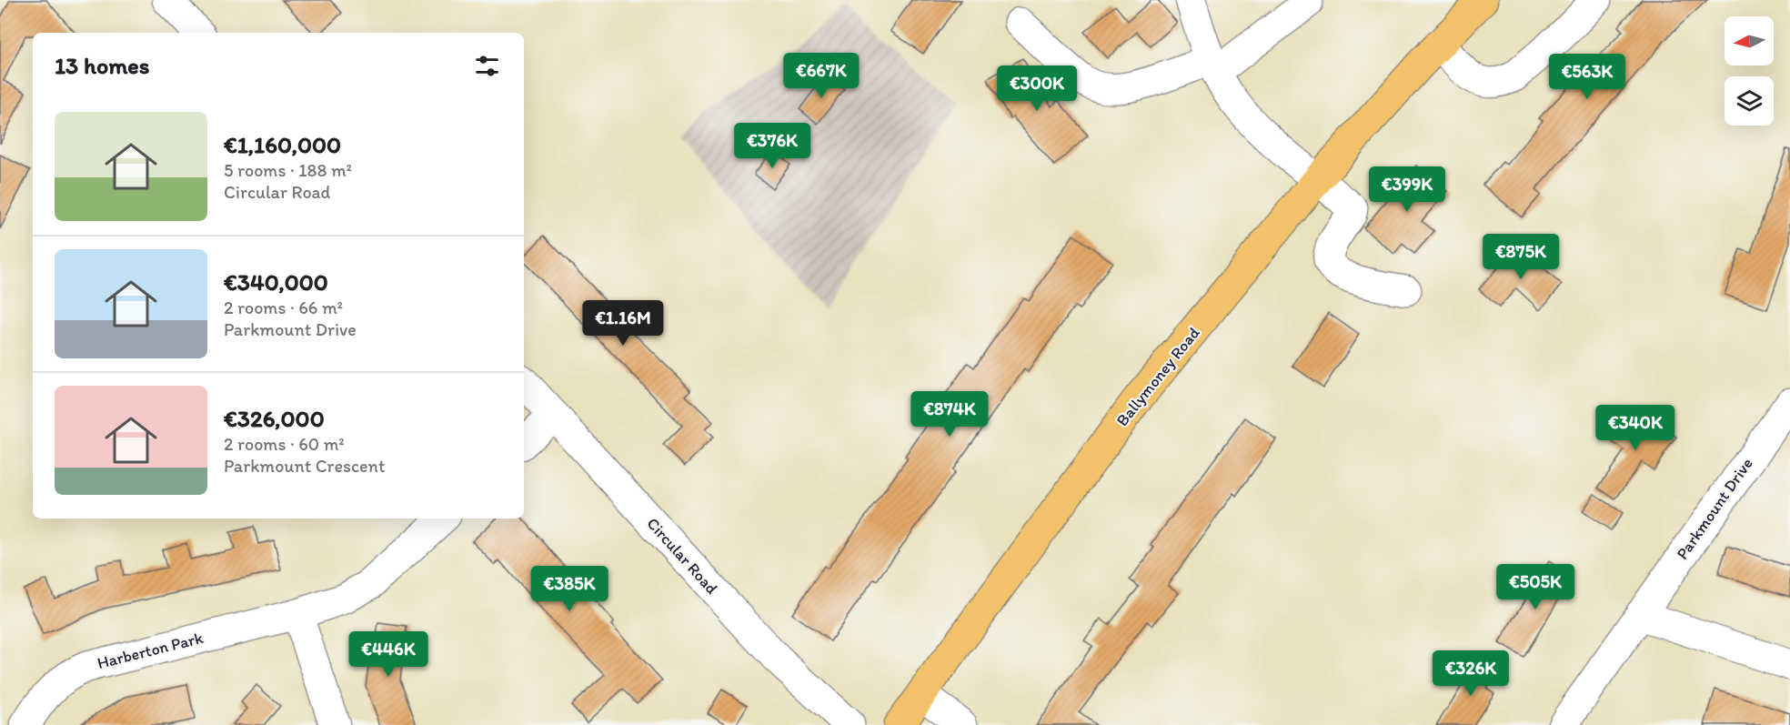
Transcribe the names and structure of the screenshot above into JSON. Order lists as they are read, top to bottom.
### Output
{
  "streets": {
    "main road": ["Ballymoney Road"],
    "street": ["Parkmount Drive", "Circular Road", "Harberton Park"]
  },
  "north": "left",
  "page": {
    "heading": "13 homes",
    "price": [
      "€667K",
      "€563K",
      "€300K",
      "€376K",
      "€399K",
      "€875K",
      "€1.16M",
      "€874K",
      "€340K",
      "€505K",
      "€385K",
      "€446K",
      "€326K"
    ],
    "list": [
      {
        "name": "€1,160,000",
        "note": "5 rooms · 188 m² · Circular Road"
      },
      {
        "name": "€340,000",
        "note": "2 rooms · 66 m² · Parkmount Drive"
      },
      {
        "name": "€326,000",
        "note": "2 rooms · 60 m² · Parkmount Crescent"
      }
    ]
  }
}
